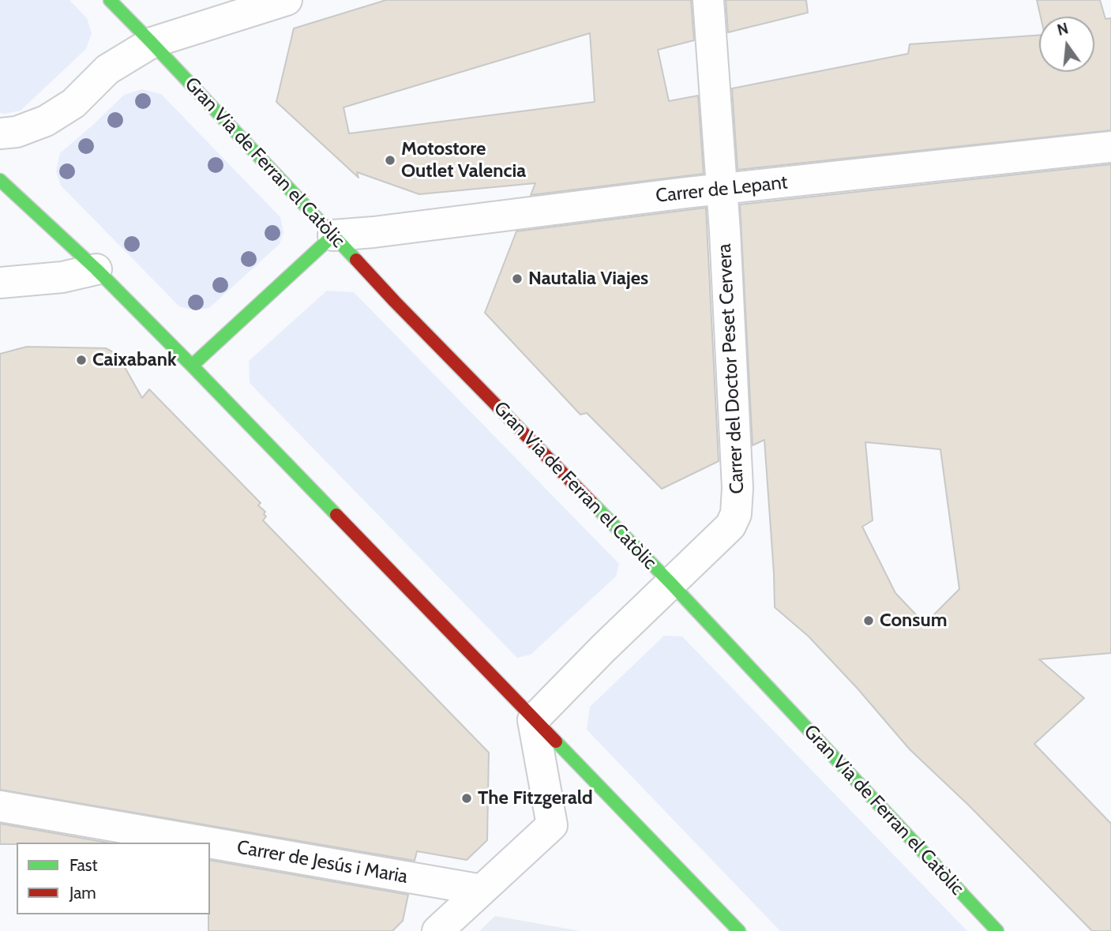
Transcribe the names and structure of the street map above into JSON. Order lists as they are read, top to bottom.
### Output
{
  "streets": {
    "main road": ["Gran Via de Ferran el Catòlic"],
    "street": ["Carrer de Lepant", "Carrer del Doctor Peset Cervera", "Carrer de Jesús i Maria"]
  },
  "crossings": [
    ["Gran Via de Ferran el Catòlic", "Carrer de Lepant"],
    ["Gran Via de Ferran el Catòlic", "Carrer del Doctor Peset Cervera"],
    ["Carrer de Lepant", "Carrer del Doctor Peset Cervera"]
  ],
  "places": [
    "Motostore Outlet Valencia",
    "Nautalia Viajes",
    "Caixabank",
    "Consum",
    "The Fitzgerald"
  ],
  "legend": ["Fast", "Jam"],
  "north": "top"
}
